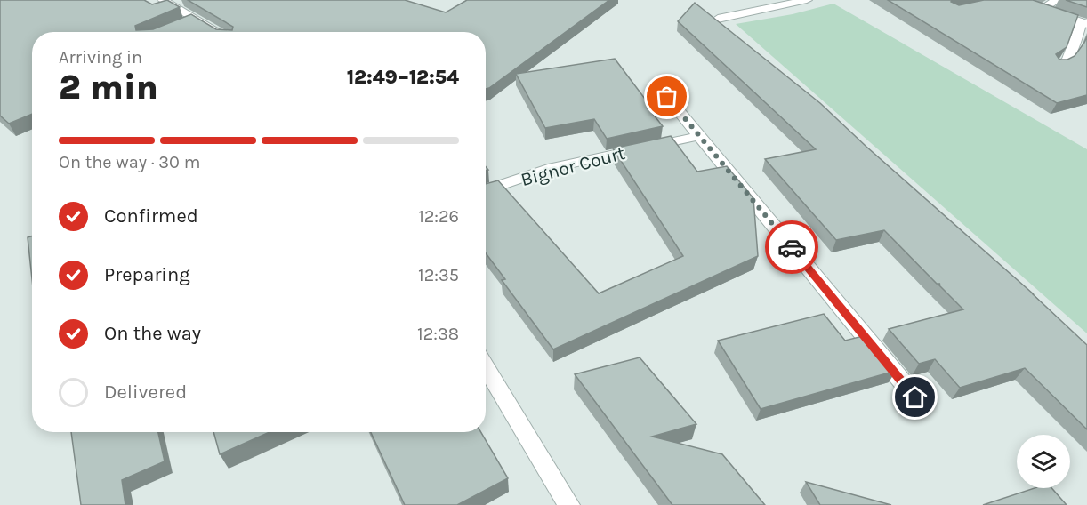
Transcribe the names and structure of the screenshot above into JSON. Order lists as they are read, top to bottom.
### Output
{
  "streets": {
    "street": ["Bignor Court"]
  },
  "page": {
    "heading": ["2 min", "Arriving in", "12:49–12:54"],
    "bar": "On the way · 30 m",
    "list": [
      ["Confirmed", "12:26"],
      ["Preparing", "12:35"],
      ["On the way", "12:38"],
      "Delivered"
    ]
  }
}
